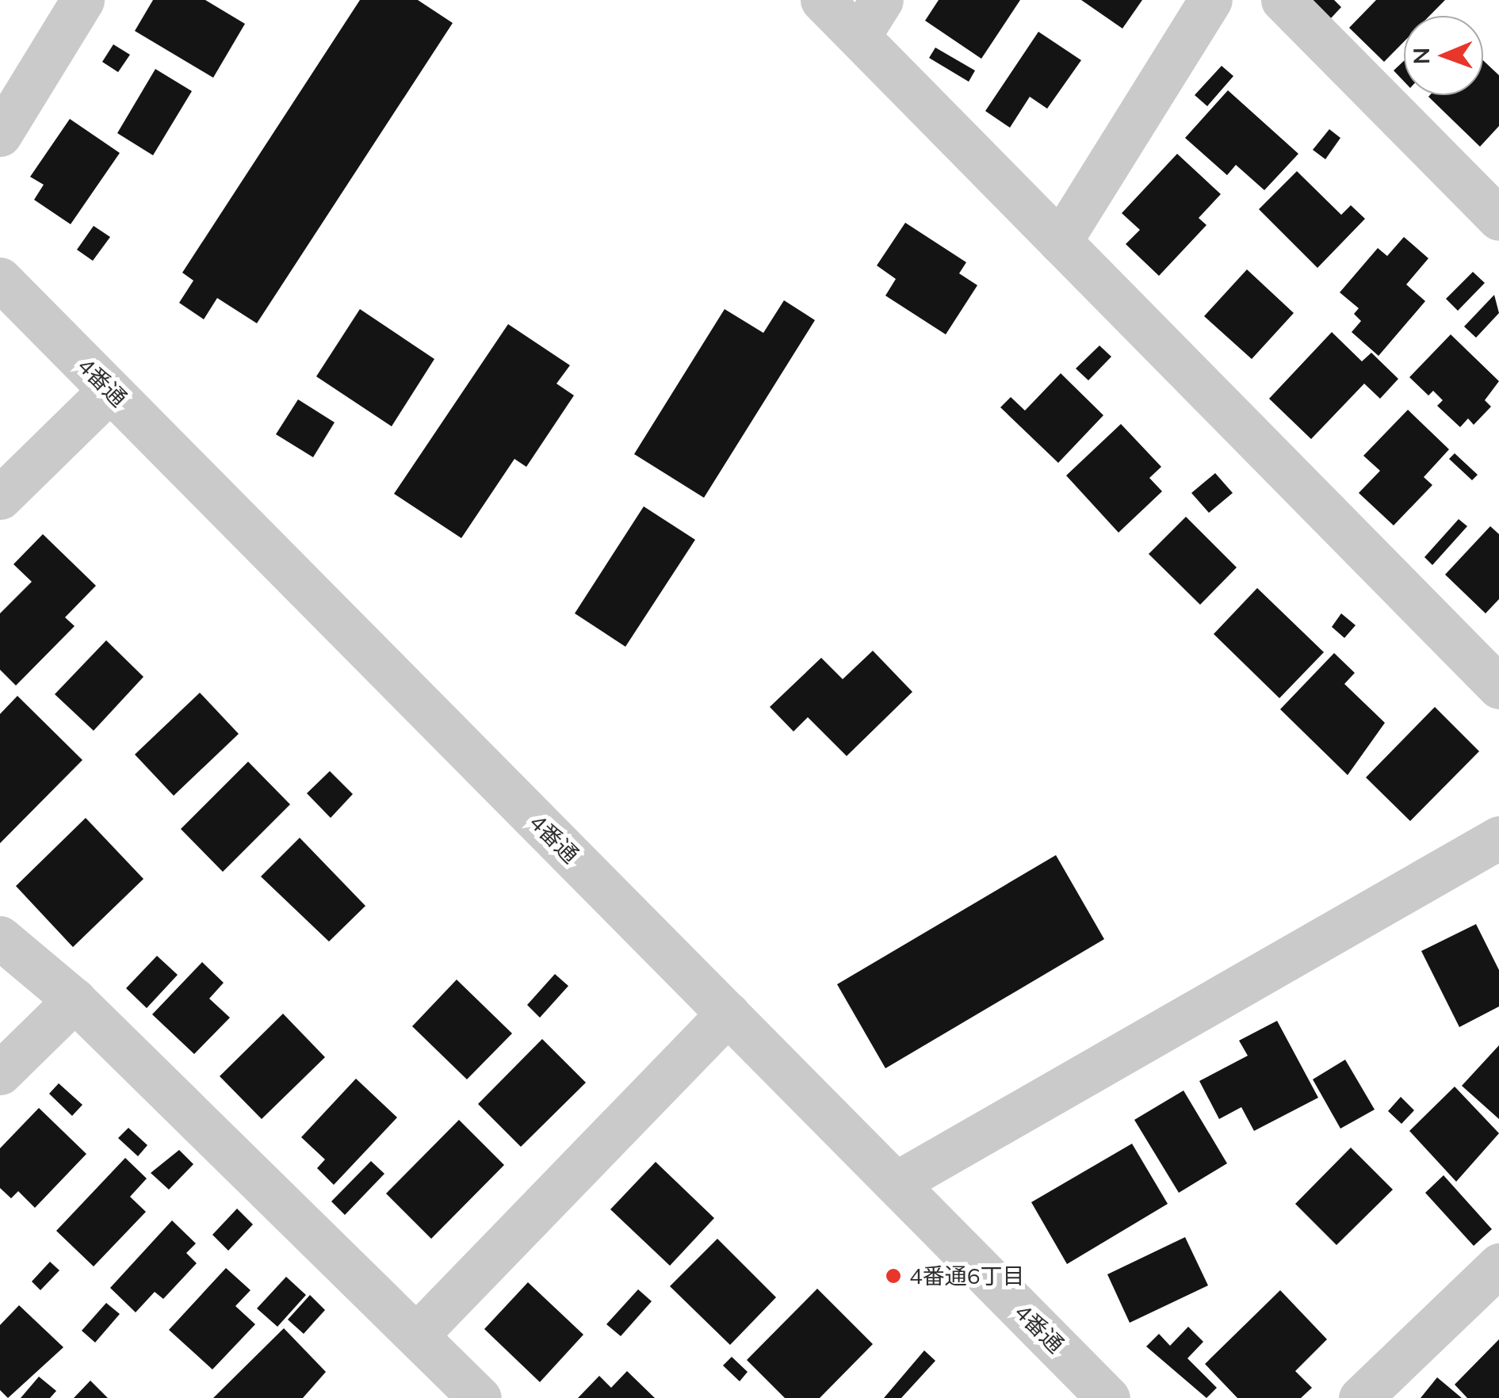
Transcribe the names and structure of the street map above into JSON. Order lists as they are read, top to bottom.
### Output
{
  "streets": {
    "street": ["4番通"]
  },
  "places": ["4番通6丁目"],
  "north": "left"
}
